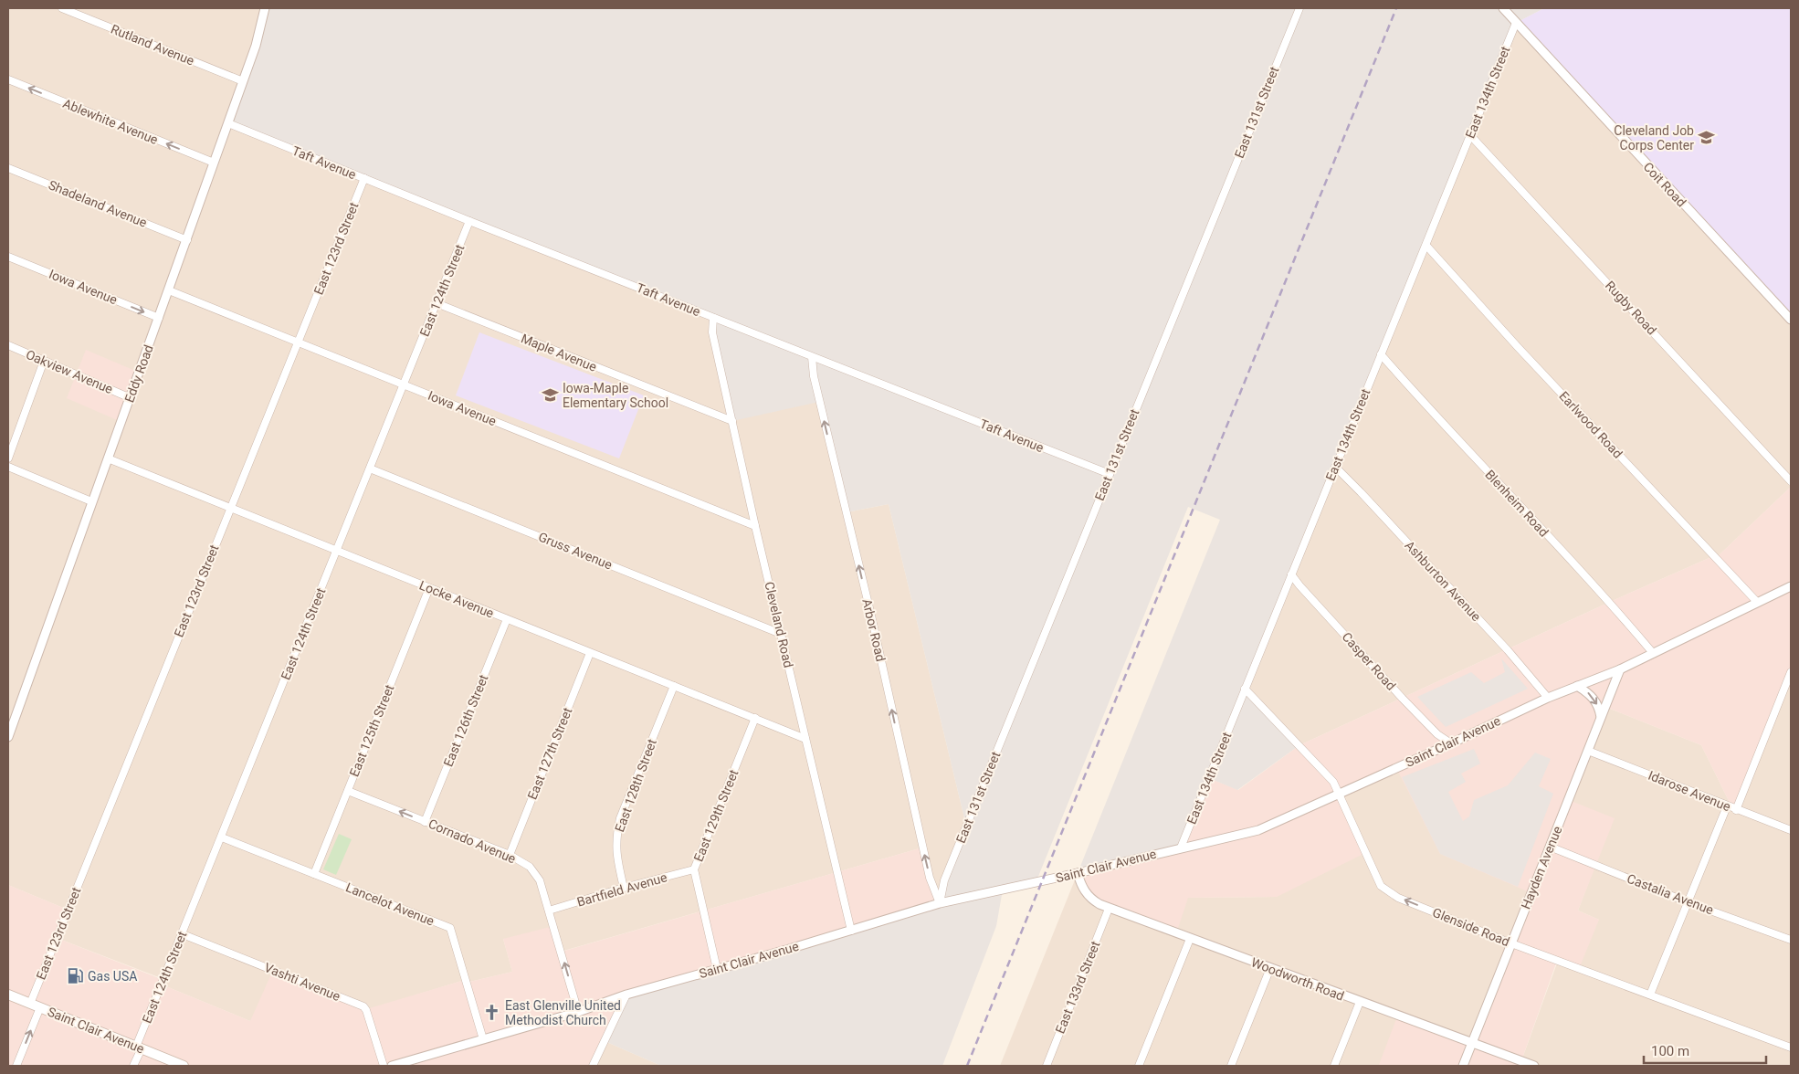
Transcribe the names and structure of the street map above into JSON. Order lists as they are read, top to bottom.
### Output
{
  "streets": {
    "main road": ["Saint Clair Avenue"],
    "street": [
      "Rutland Avenue",
      "East 134th Street",
      "East 131st Street",
      "Ablewhite Avenue",
      "Taft Avenue",
      "Coit Road",
      "Shadeland Avenue",
      "East 123rd Street",
      "Iowa Avenue",
      "East 124th Street",
      "Rugby Road",
      "Maple Avenue",
      "Oakview Avenue",
      "Eddy Road",
      "Earlwood Road",
      "Blenheim Road",
      "Gruss Avenue",
      "Ashburton Avenue",
      "Locke Avenue",
      "Cleveland Road",
      "Arbor Road",
      "Casper Road",
      "East 126th Street",
      "East 125th Street",
      "East 127th Street",
      "East 128th Street",
      "Idarose Avenue",
      "East 129th Street",
      "Cornado Avenue",
      "Hayden Avenue",
      "Bartfield Avenue",
      "Castalia Avenue",
      "Lancelot Avenue",
      "Glenside Road",
      "Woodworth Road",
      "Vashti Avenue",
      "East 133rd Street"
    ]
  },
  "crossings": [
    ["Rutland Avenue", "Eddy Road"],
    ["East 134th Street", "Coit Road"],
    ["East 134th Street", "Rugby Road"],
    ["East 134th Street", "Earlwood Road"],
    ["East 134th Street", "Blenheim Road"],
    ["East 134th Street", "Ashburton Avenue"],
    ["East 134th Street", "Casper Road"],
    ["East 134th Street", "Saint Clair Avenue"],
    ["East 134th Street", "Glenside Road"],
    ["East 131st Street", "Taft Avenue"],
    ["East 131st Street", "Arbor Road"],
    ["East 131st Street", "Saint Clair Avenue"],
    ["Ablewhite Avenue", "Eddy Road"],
    ["Taft Avenue", "East 123rd Street"],
    ["Taft Avenue", "East 124th Street"],
    ["Taft Avenue", "Eddy Road"],
    ["Taft Avenue", "Cleveland Road"],
    ["Taft Avenue", "Arbor Road"],
    ["Shadeland Avenue", "Eddy Road"],
    ["East 123rd Street", "Iowa Avenue"],
    ["East 123rd Street", "Locke Avenue"],
    ["East 123rd Street", "Saint Clair Avenue"],
    ["Iowa Avenue", "East 124th Street"],
    ["Iowa Avenue", "Eddy Road"],
    ["Iowa Avenue", "Cleveland Road"],
    ["East 124th Street", "Maple Avenue"],
    ["East 124th Street", "Gruss Avenue"],
    ["East 124th Street", "Locke Avenue"],
    ["East 124th Street", "Saint Clair Avenue"],
    ["East 124th Street", "Lancelot Avenue"],
    ["East 124th Street", "Vashti Avenue"],
    ["Maple Avenue", "Cleveland Road"],
    ["Oakview Avenue", "Eddy Road"],
    ["Eddy Road", "Locke Avenue"],
    ["Earlwood Road", "Saint Clair Avenue"],
    ["Blenheim Road", "Saint Clair Avenue"],
    ["Gruss Avenue", "Cleveland Road"],
    ["Ashburton Avenue", "Saint Clair Avenue"],
    ["Locke Avenue", "Cleveland Road"],
    ["Locke Avenue", "East 126th Street"],
    ["Locke Avenue", "East 125th Street"],
    ["Locke Avenue", "East 127th Street"],
    ["Locke Avenue", "East 128th Street"],
    ["Locke Avenue", "East 129th Street"],
    ["Cleveland Road", "Saint Clair Avenue"],
    ["Arbor Road", "Saint Clair Avenue"],
    ["Casper Road", "Saint Clair Avenue"],
    ["East 126th Street", "Cornado Avenue"],
    ["East 125th Street", "Cornado Avenue"],
    ["East 125th Street", "Lancelot Avenue"],
    ["Saint Clair Avenue", "East 129th Street"],
    ["Saint Clair Avenue", "Cornado Avenue"],
    ["Saint Clair Avenue", "Hayden Avenue"],
    ["Saint Clair Avenue", "Lancelot Avenue"],
    ["Saint Clair Avenue", "Glenside Road"],
    ["Saint Clair Avenue", "Woodworth Road"],
    ["East 127th Street", "Cornado Avenue"],
    ["East 128th Street", "Bartfield Avenue"],
    ["Idarose Avenue", "Hayden Avenue"],
    ["East 129th Street", "Bartfield Avenue"],
    ["Cornado Avenue", "Bartfield Avenue"],
    ["Hayden Avenue", "Castalia Avenue"],
    ["Hayden Avenue", "Glenside Road"],
    ["Hayden Avenue", "Woodworth Road"],
    ["Woodworth Road", "East 133rd Street"]
  ],
  "one_way": ["Ablewhite Avenue", "Arbor Road", "Cornado Avenue"],
  "places": {
    "school or university": ["Cleveland Job Corps Center", "Iowa-Maple Elementary School"],
    "fuel station": ["Gas USA"],
    "church": ["East Glenville United Methodist Church"]
  },
  "scale_bar": "100 m"
}
